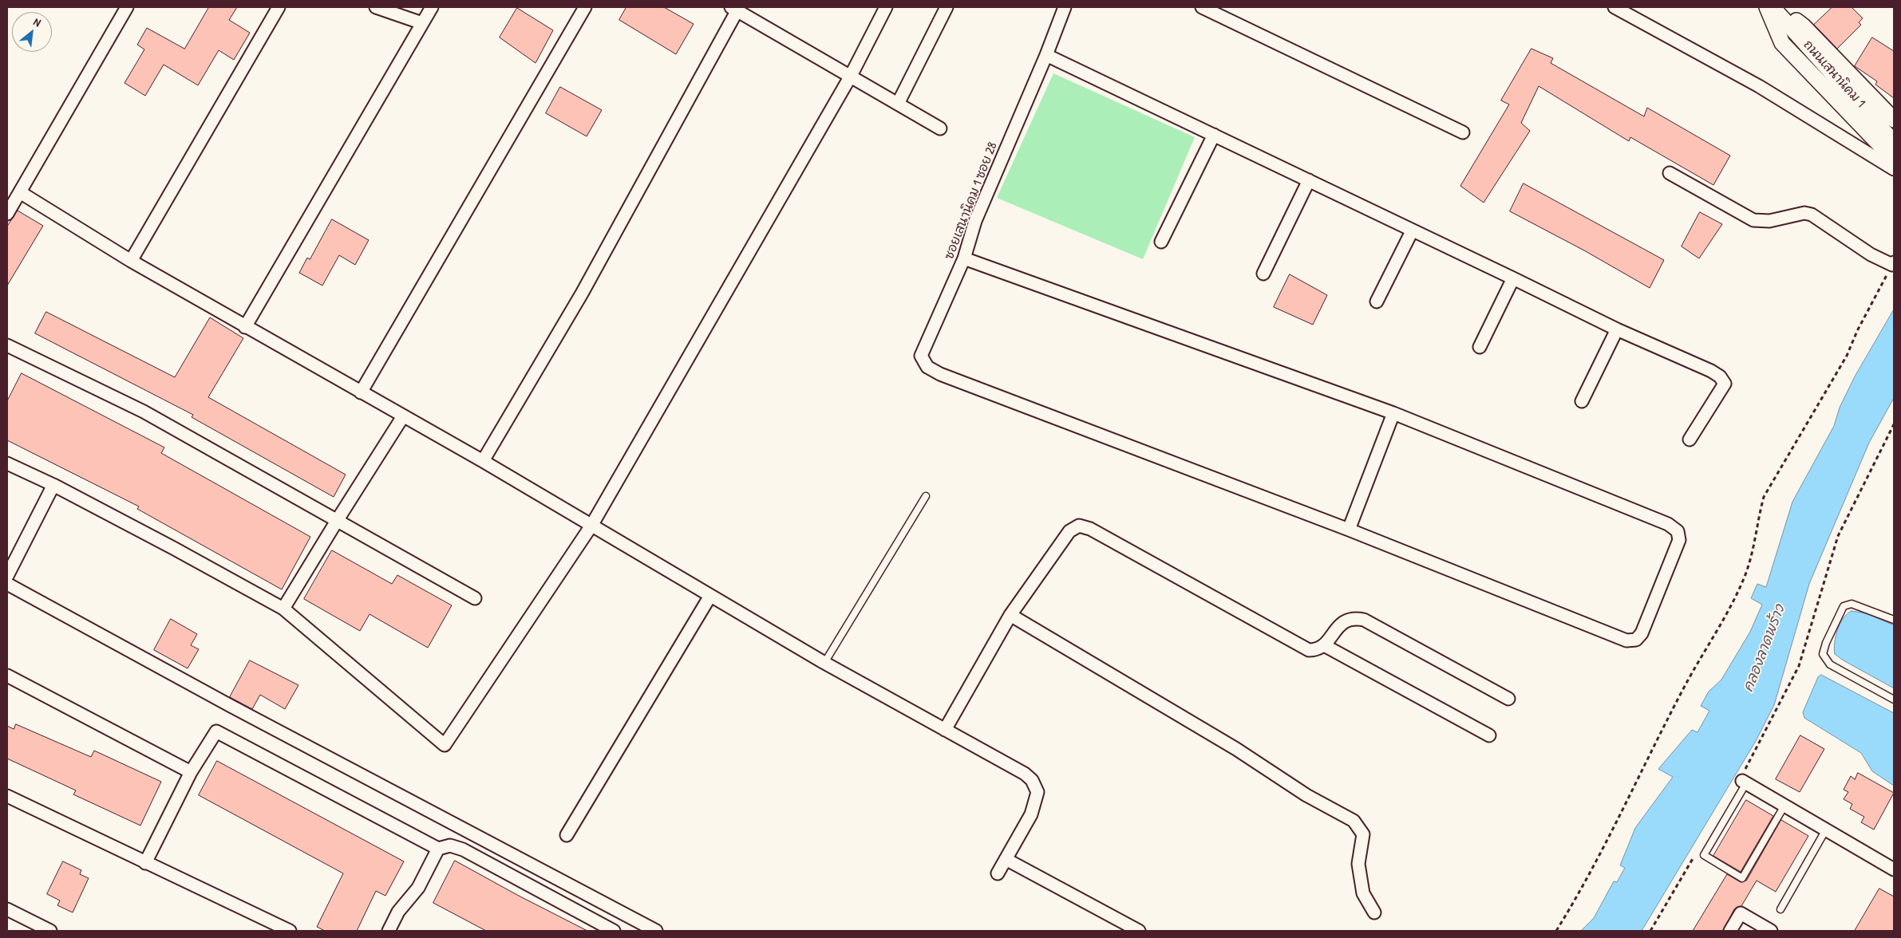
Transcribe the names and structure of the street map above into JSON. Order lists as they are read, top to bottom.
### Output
{
  "streets": {
    "street": ["ถนนเสนานิคม 1", "ซอยเสนานิคม 1 ซอย 28"]
  },
  "water": ["คลองลาดพร้าว"],
  "north": "top right"
}
